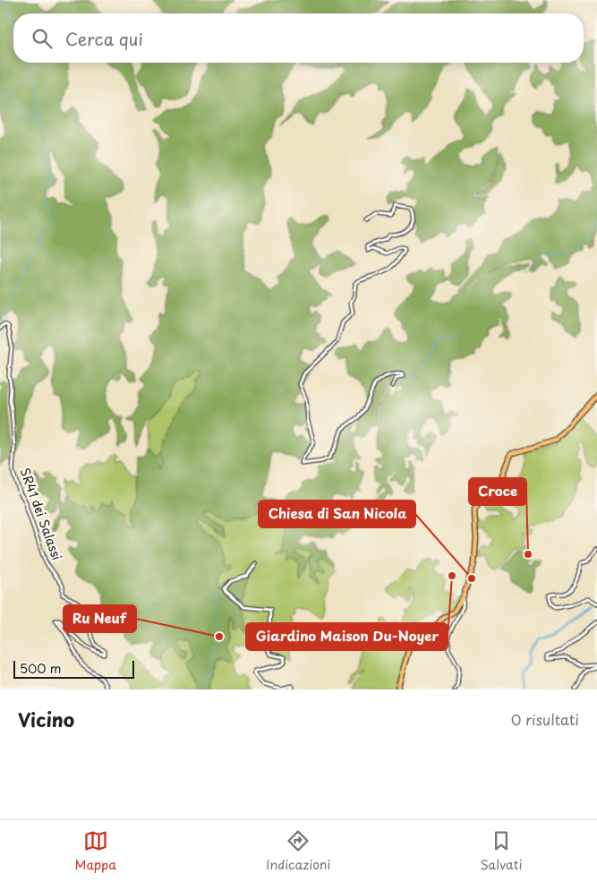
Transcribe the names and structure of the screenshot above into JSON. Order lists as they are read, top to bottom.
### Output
{
  "streets": {
    "street": ["SR41 dei Salassi"]
  },
  "places": [
    "Croce",
    "Giardino Maison Du-Noyer",
    "Chiesa di San Nicola",
    "Ru Neuf"
  ],
  "scale_bar": "500 m",
  "page": {
    "search": "Cerca qui",
    "scale": "500 m",
    "heading": ["Vicino", "0 risultati"],
    "nav": ["Mappa", "Indicazioni", "Salvati"]
  }
}
